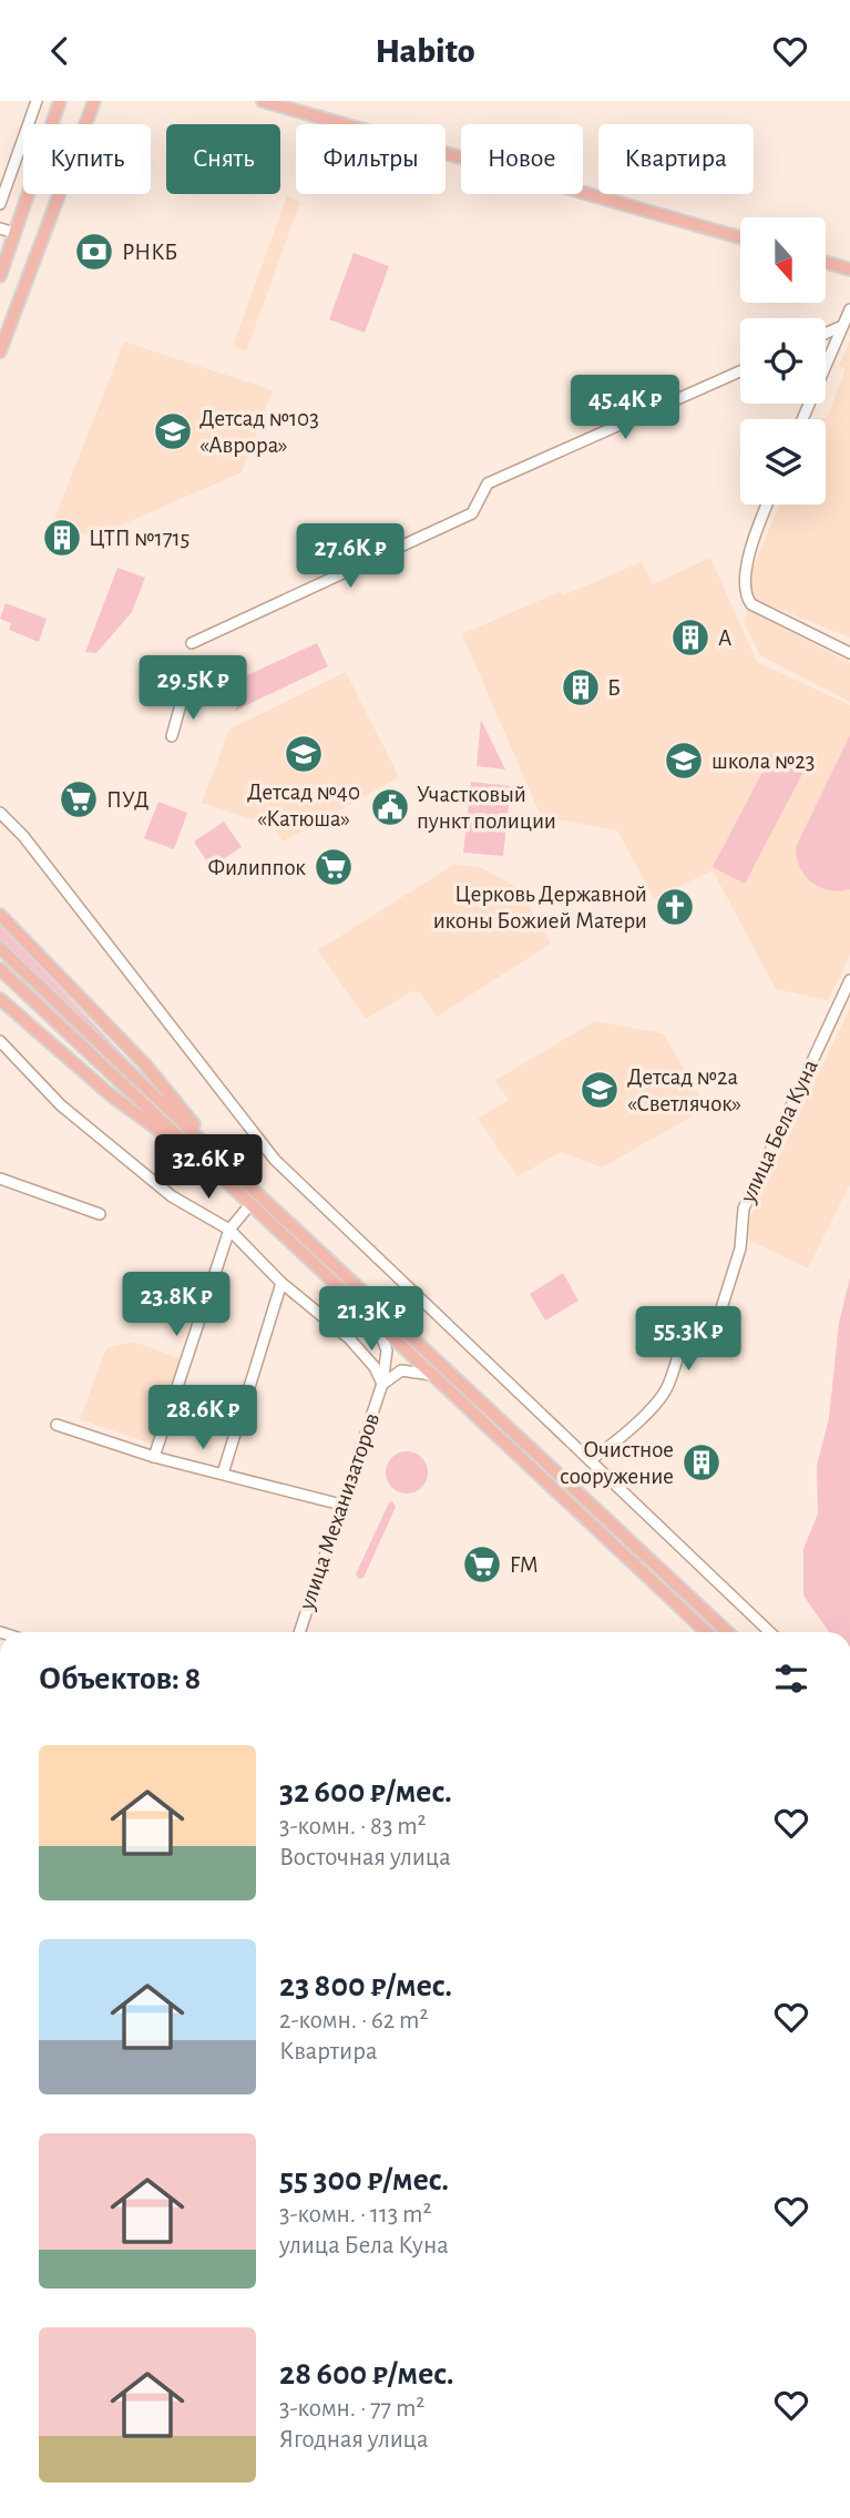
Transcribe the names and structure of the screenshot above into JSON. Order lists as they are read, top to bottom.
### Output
{
  "streets": {
    "street": ["улица Бела Куна", "улица Механизаторов"]
  },
  "places": {
    "bank": ["РНКБ"],
    "school or university": [
      "Детсад №103 «Аврора»",
      "Детсад №40 «Катюша»",
      "школа №23",
      "Детсад №2а «Светлячок»"
    ],
    "building": [
      "ЦТП №1715",
      "А",
      "Б",
      "Очистное сооружение"
    ],
    "supermarket": ["ПУД", "Филиппок", "FM"],
    "public building": ["Участковый пункт полиции"],
    "church": ["Церковь Державной иконы Божией Матери"]
  },
  "north": "bottom",
  "page": {
    "header": "Habito",
    "chip": [
      "Купить",
      "Снять",
      "Фильтры",
      "Новое",
      "Квартира"
    ],
    "price": [
      "45.4K ₽",
      "27.6K ₽",
      "29.5K ₽",
      "32.6K ₽",
      "23.8K ₽",
      "21.3K ₽",
      "55.3K ₽",
      "28.6K ₽"
    ],
    "heading": "Объектов: 8",
    "list": [
      {
        "name": "32 600 ₽/мес.",
        "note": "3-комн. · 83 m² · Восточная улица"
      },
      {
        "name": "23 800 ₽/мес.",
        "note": "2-комн. · 62 m² · Квартира"
      },
      {
        "name": "55 300 ₽/мес.",
        "note": "3-комн. · 113 m² · улица Бела Куна"
      },
      {
        "name": "28 600 ₽/мес.",
        "note": "3-комн. · 77 m² · Ягодная улица"
      }
    ]
  }
}
